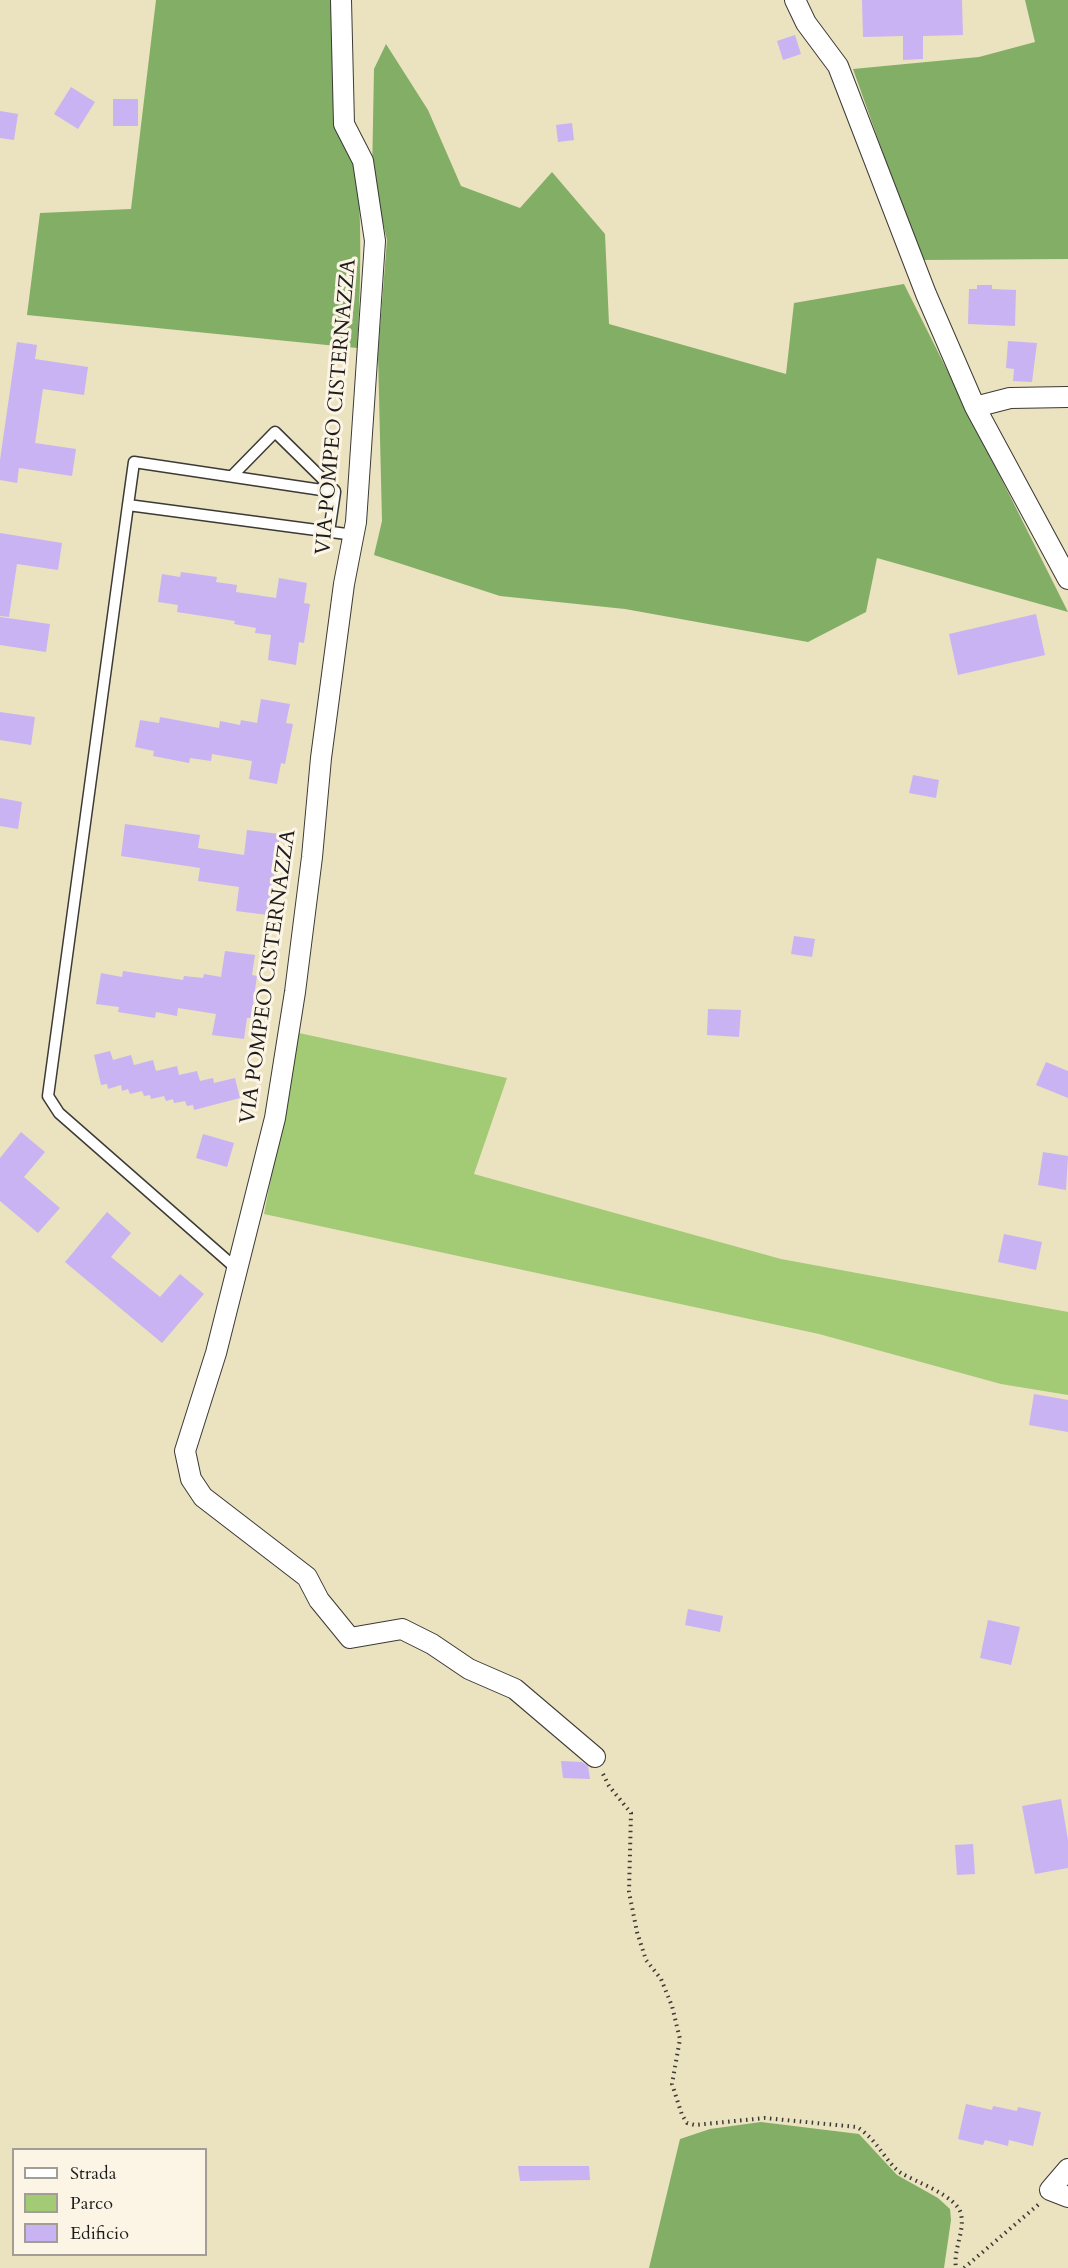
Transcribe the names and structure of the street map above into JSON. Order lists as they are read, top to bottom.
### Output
{
  "streets": {
    "street": ["VIA POMPEO CISTERNAZZA"]
  },
  "legend": ["Strada", "Parco", "Edificio"]
}
